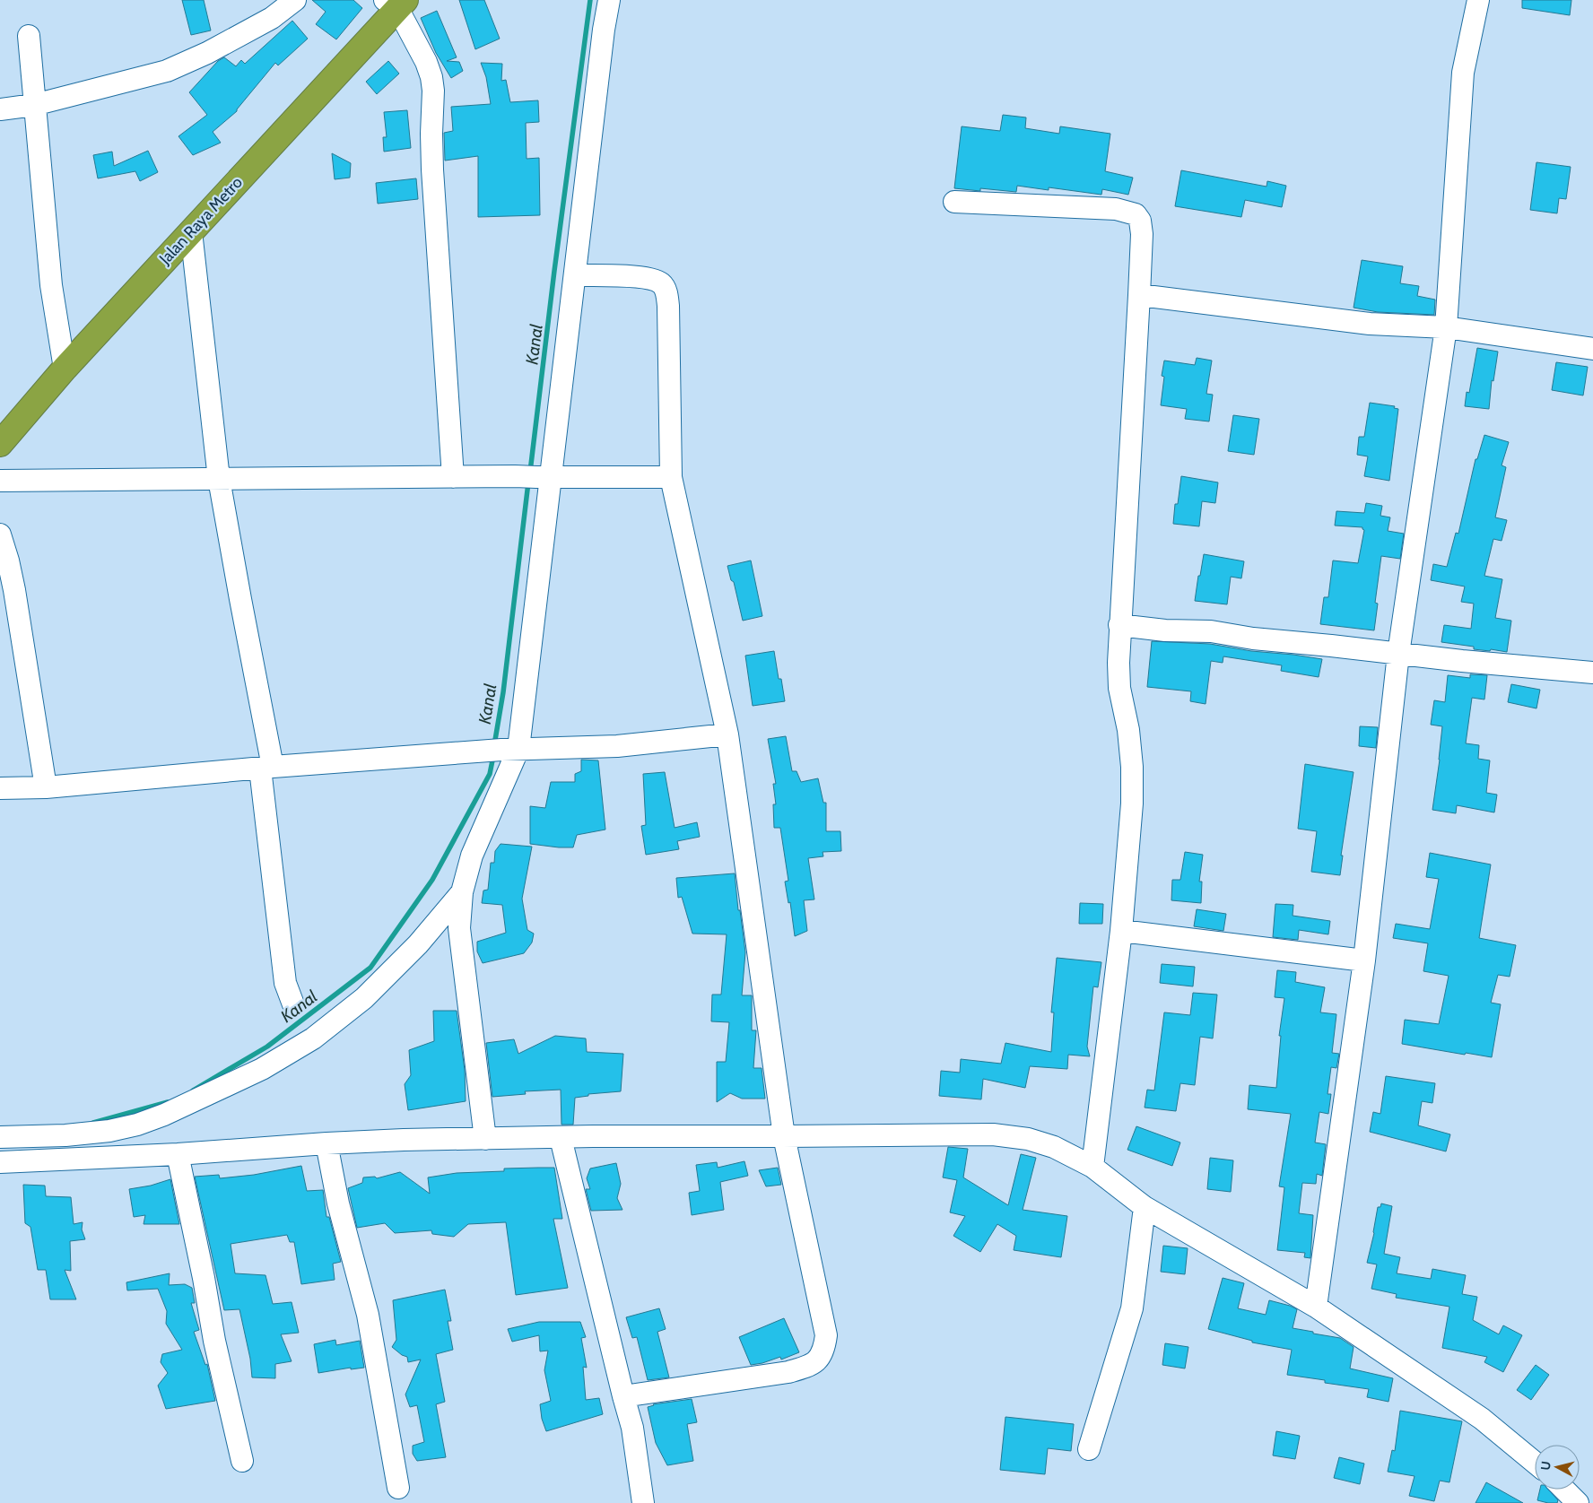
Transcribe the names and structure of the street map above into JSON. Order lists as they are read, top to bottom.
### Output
{
  "streets": {
    "highway": ["Jalan Raya Metro"]
  },
  "water": ["Kanal"],
  "north": "left"
}
